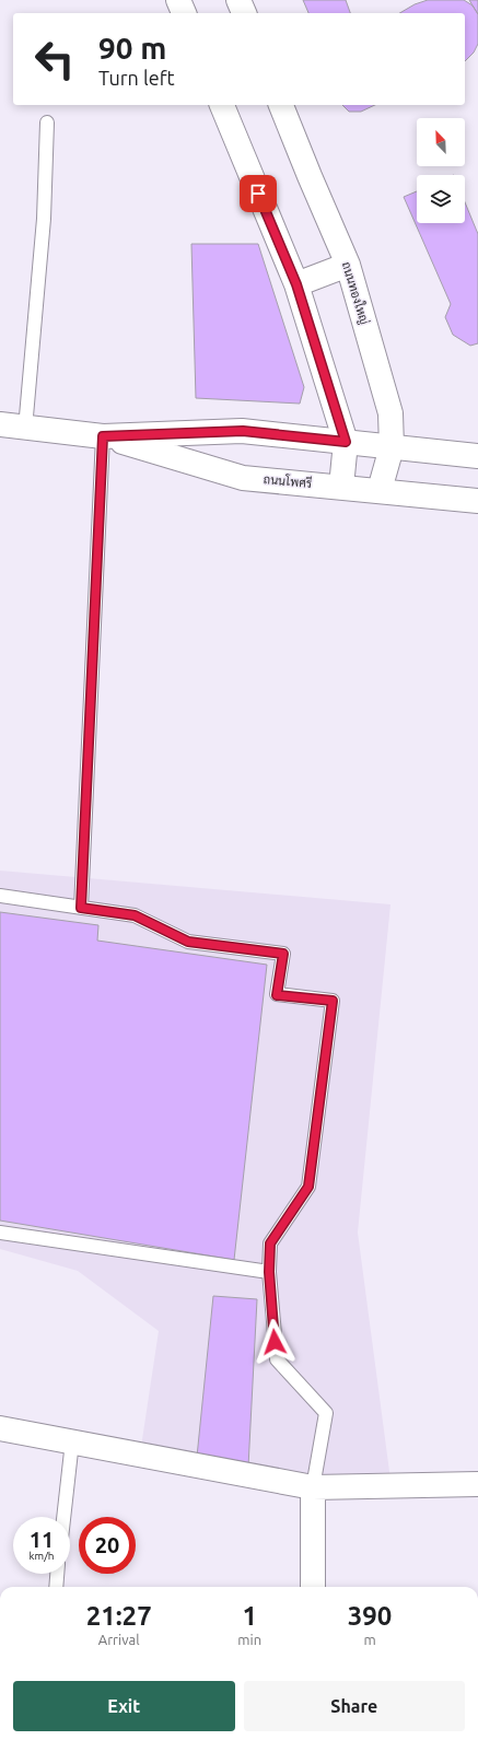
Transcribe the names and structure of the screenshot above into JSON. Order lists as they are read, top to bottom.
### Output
{
  "streets": {
    "street": ["ถนนทองใหญ่", "ถนนโพศรี"]
  },
  "crossings": [
    ["ถนนทองใหญ่", "ถนนโพศรี"]
  ],
  "north": "top left",
  "page": {
    "turn": ["90 m", "Turn left"],
    "speed": "11 km/h",
    "limit": "20",
    "eta": [
      "21:27",
      "Arrival",
      "1",
      "min",
      "390",
      "m"
    ],
    "buttons": ["Exit", "Share"]
  }
}
